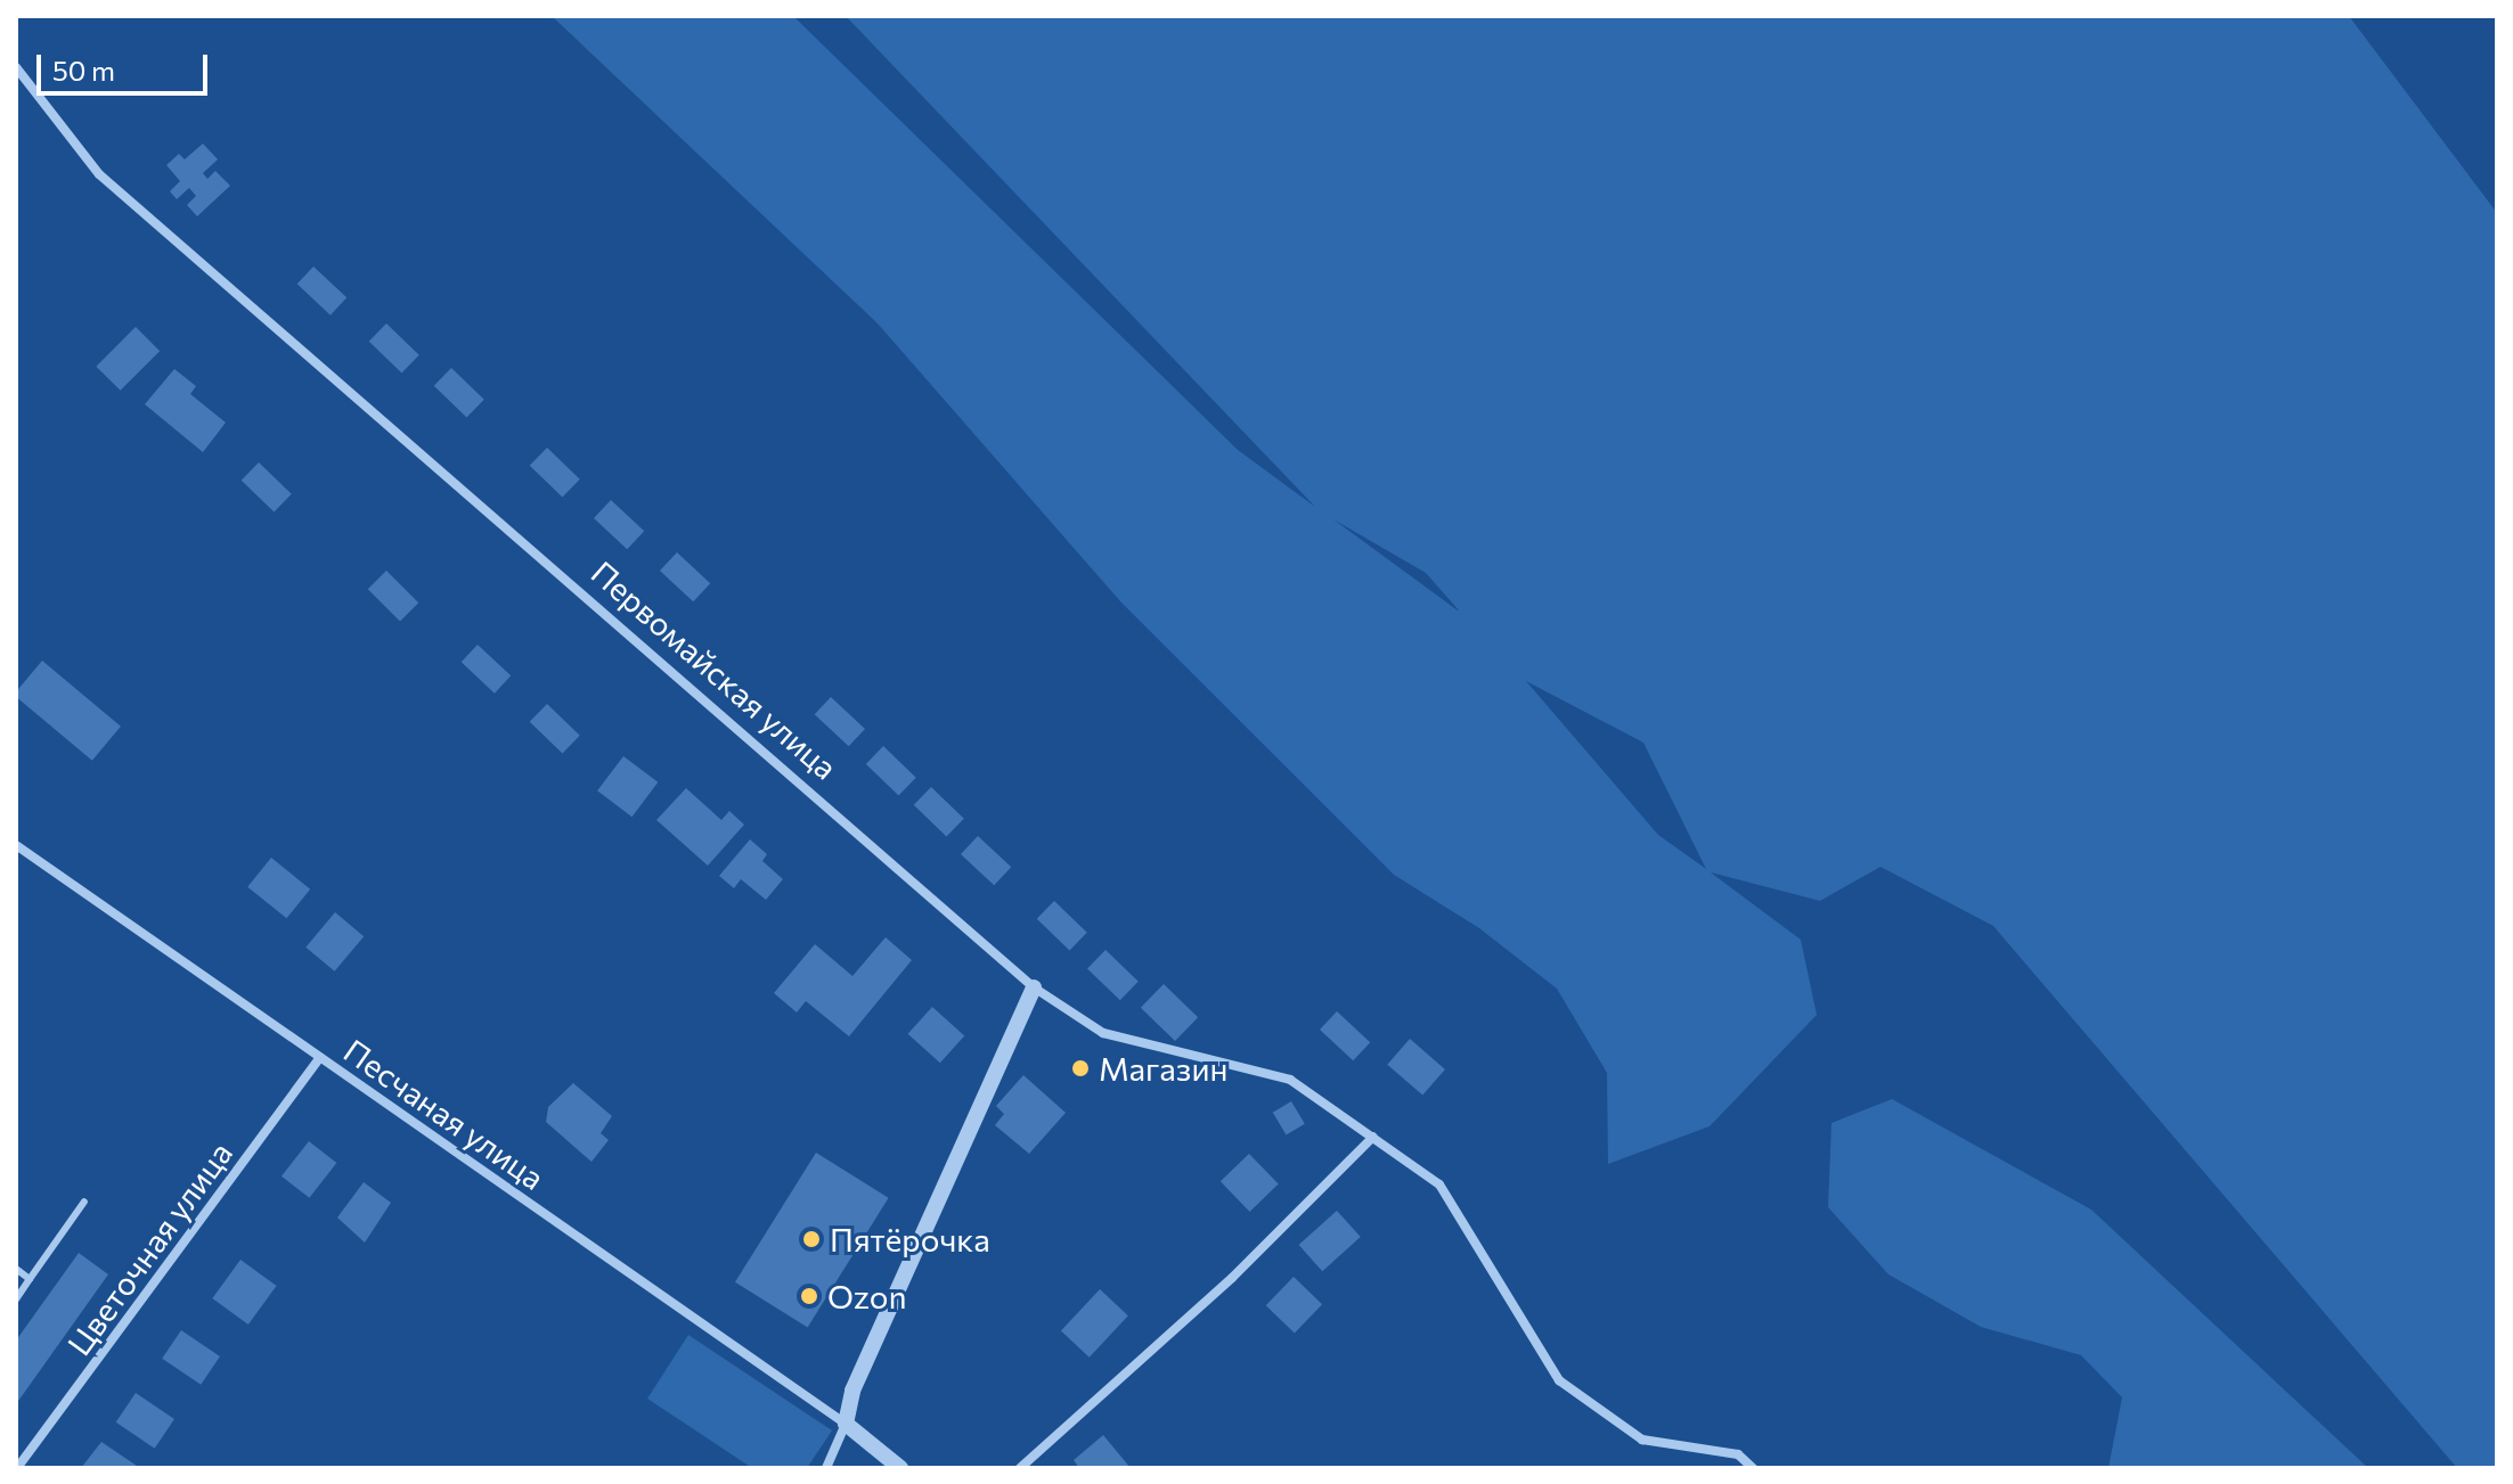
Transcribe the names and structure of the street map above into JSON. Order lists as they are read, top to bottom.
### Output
{
  "streets": {
    "street": ["Первомайская улица", "Песчаная улица", "Цветочная улица"]
  },
  "crossings": [
    ["Песчаная улица", "Цветочная улица"]
  ],
  "places": ["Магазин", "Пятёрочка", "Ozon"],
  "scale_bar": "50 m"
}
